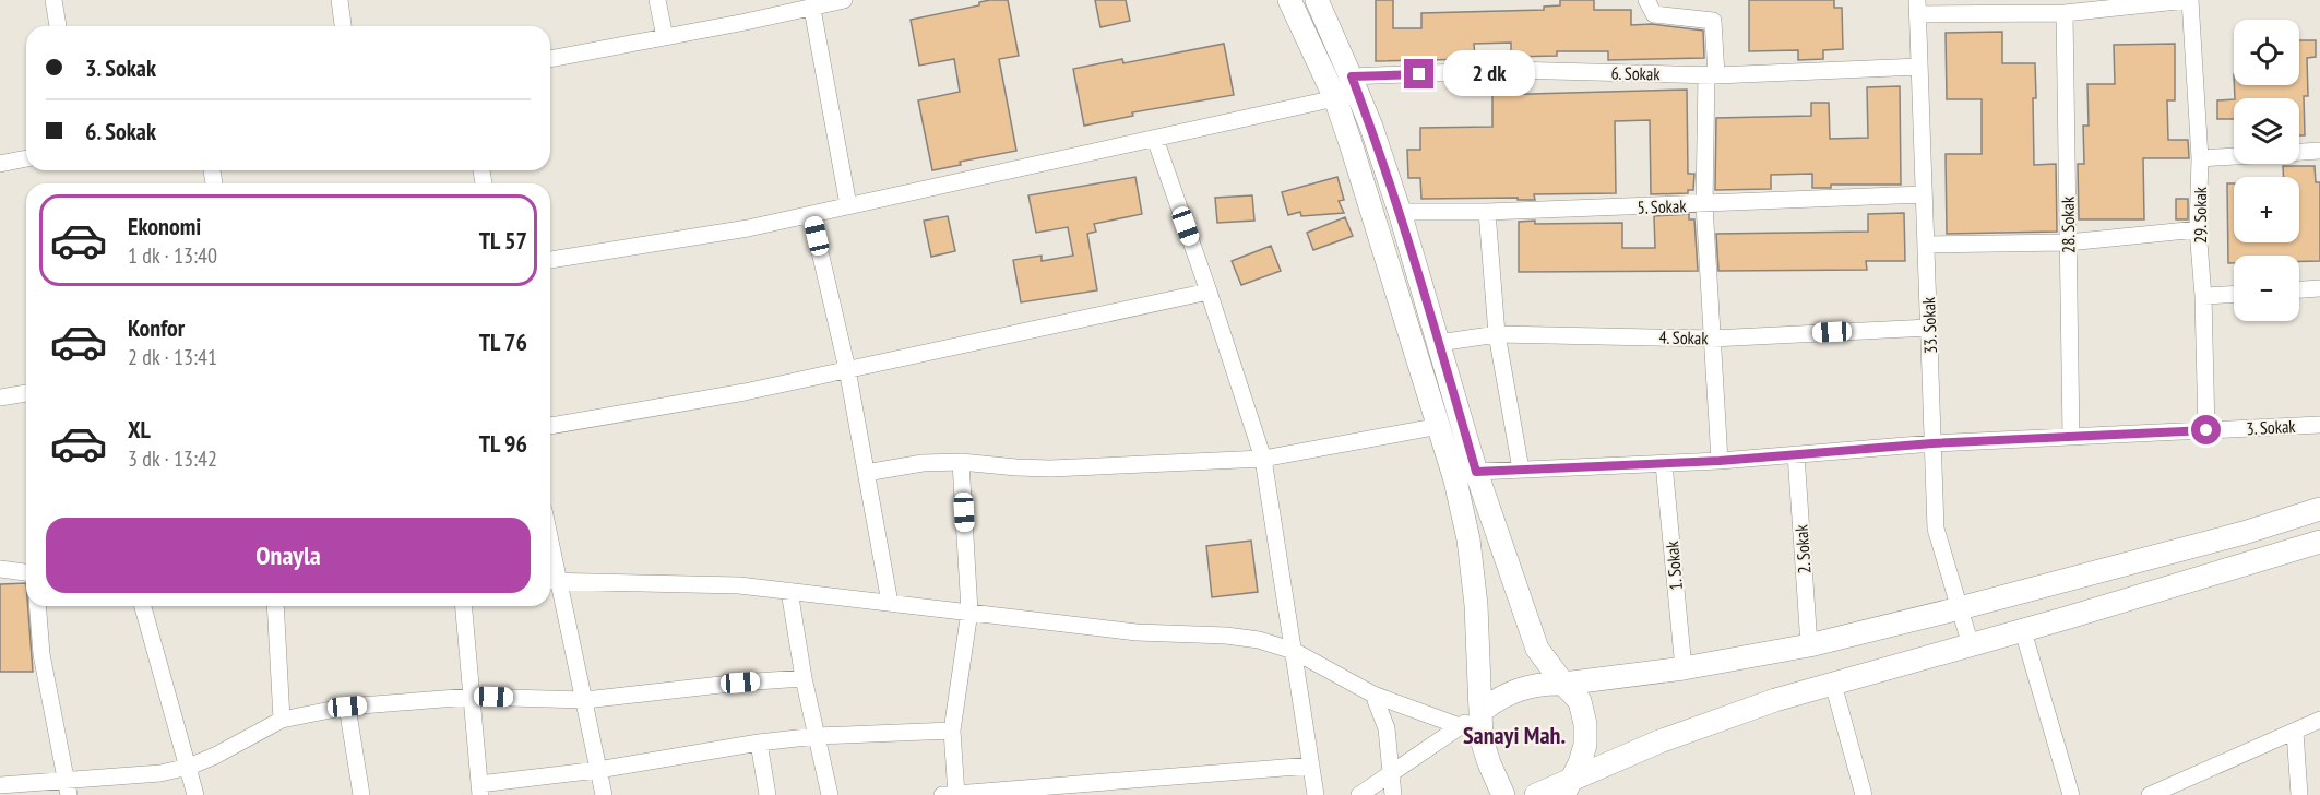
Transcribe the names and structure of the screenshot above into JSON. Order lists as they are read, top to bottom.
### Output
{
  "streets": {
    "street": [
      "6. Sokak",
      "5. Sokak",
      "29. Sokak",
      "28. Sokak",
      "33. Sokak",
      "4. Sokak",
      "3. Sokak",
      "2. Sokak",
      "1. Sokak"
    ]
  },
  "crossings": [
    ["6. Sokak", "33. Sokak"],
    ["5. Sokak", "33. Sokak"],
    ["29. Sokak", "3. Sokak"],
    ["28. Sokak", "3. Sokak"],
    ["33. Sokak", "4. Sokak"],
    ["33. Sokak", "3. Sokak"],
    ["3. Sokak", "2. Sokak"],
    ["3. Sokak", "1. Sokak"]
  ],
  "districts": ["Sanayi Mah."],
  "page": {
    "map_buttons": ["+", "−"],
    "banner": ["3. Sokak", "6. Sokak"],
    "bubble": "2 dk",
    "list": [
      {
        "name": "Ekonomi",
        "note": "1 dk · 13:40",
        "value": "TL 57"
      },
      {
        "name": "Konfor",
        "note": "2 dk · 13:41",
        "value": "TL 76"
      },
      {
        "name": "XL",
        "note": "3 dk · 13:42",
        "value": "TL 96"
      }
    ],
    "buttons": "Onayla"
  }
}
